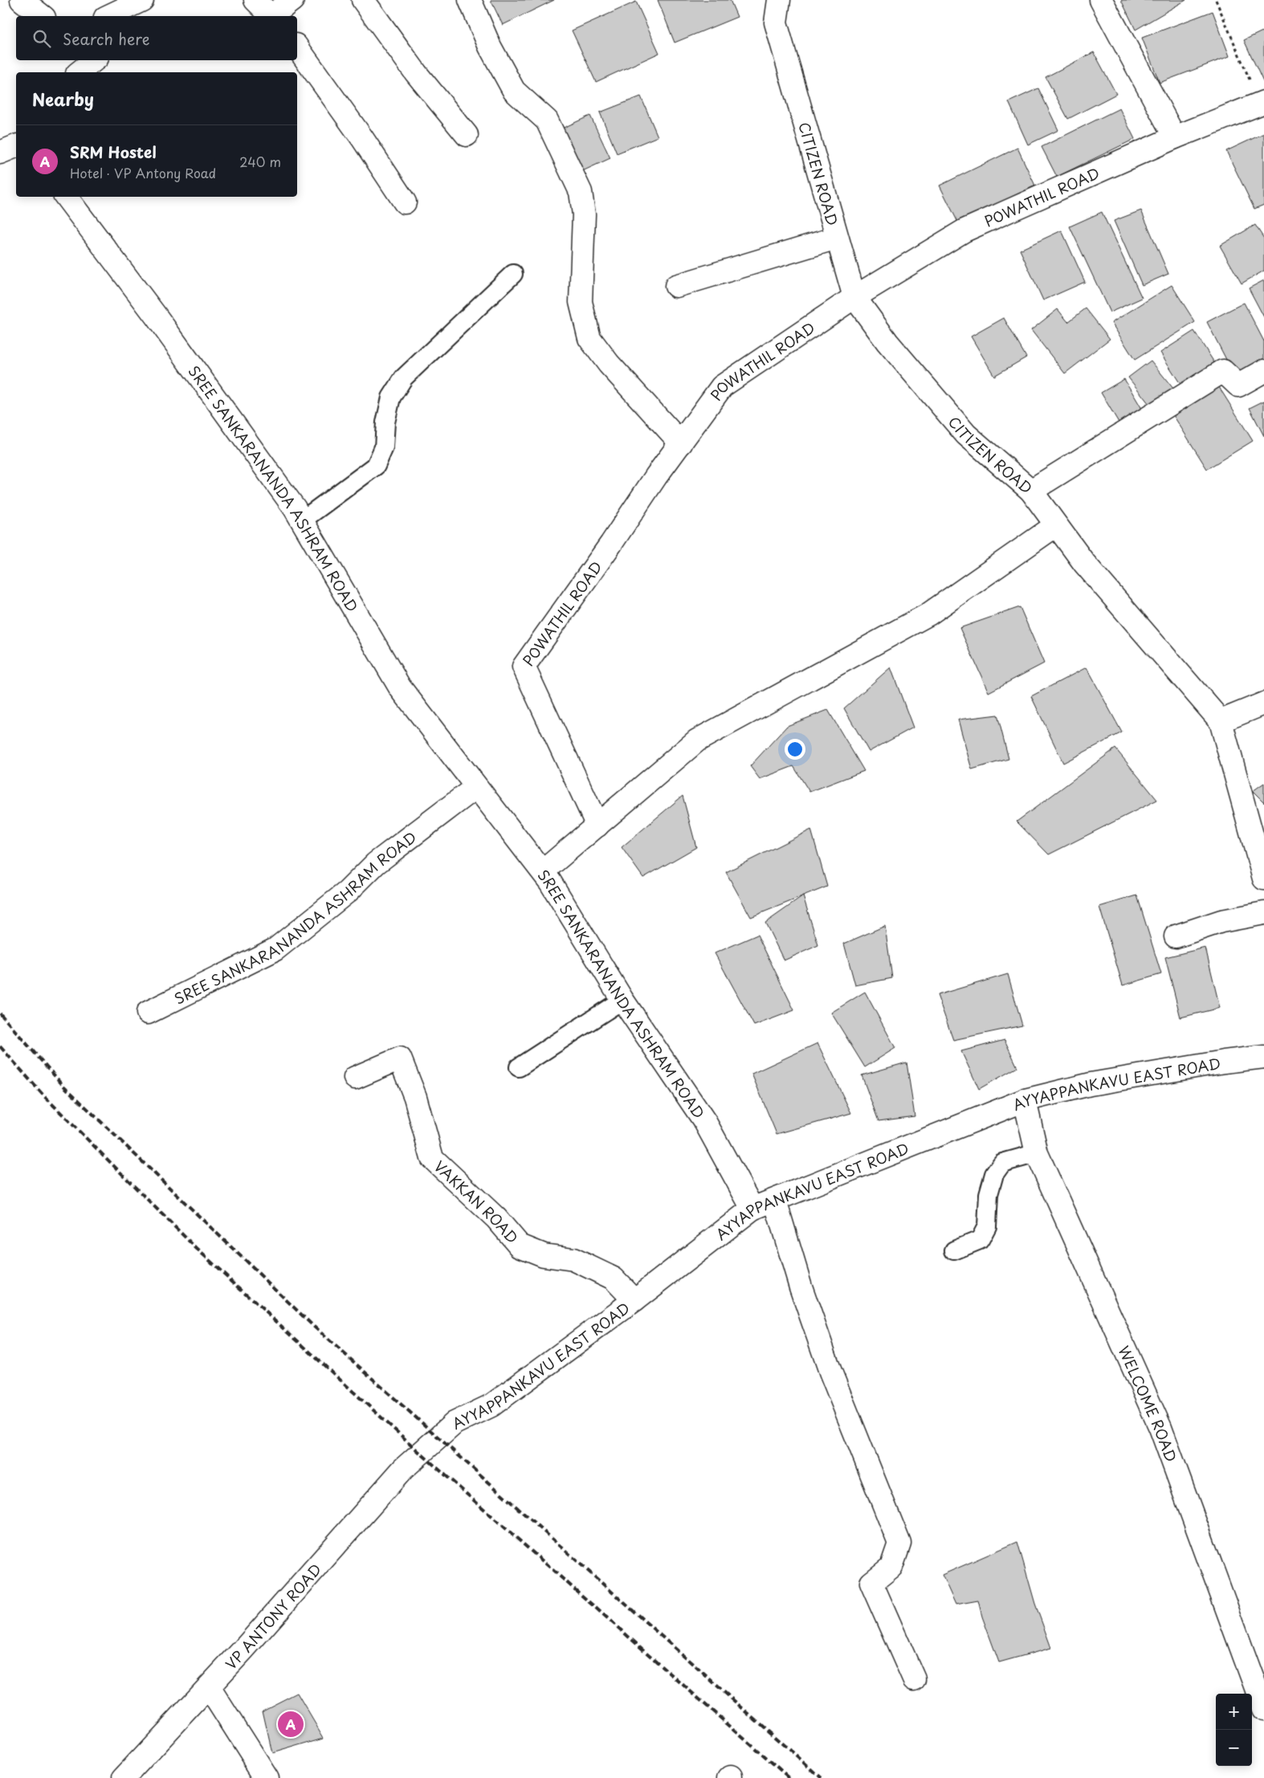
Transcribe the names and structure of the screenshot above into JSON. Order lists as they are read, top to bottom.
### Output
{
  "streets": {
    "street": [
      "CITIZEN ROAD",
      "POWATHIL ROAD",
      "SREE SANKARANANDA ASHRAM ROAD",
      "AYYAPPANKAVU EAST ROAD",
      "VAKKAN ROAD",
      "WELCOME ROAD",
      "VP ANTONY ROAD"
    ]
  },
  "crossings": [
    ["CITIZEN ROAD", "POWATHIL ROAD"],
    ["SREE SANKARANANDA ASHRAM ROAD", "AYYAPPANKAVU EAST ROAD"],
    ["AYYAPPANKAVU EAST ROAD", "VAKKAN ROAD"],
    ["AYYAPPANKAVU EAST ROAD", "WELCOME ROAD"],
    ["AYYAPPANKAVU EAST ROAD", "VP ANTONY ROAD"]
  ],
  "page": {
    "search": "Search here",
    "heading": "Nearby",
    "list": [
      {
        "mark": "A",
        "name": "SRM Hostel",
        "note": "Hotel · VP Antony Road",
        "value": "240 m"
      }
    ],
    "map_buttons": ["+", "−"],
    "pins": "A"
  }
}
